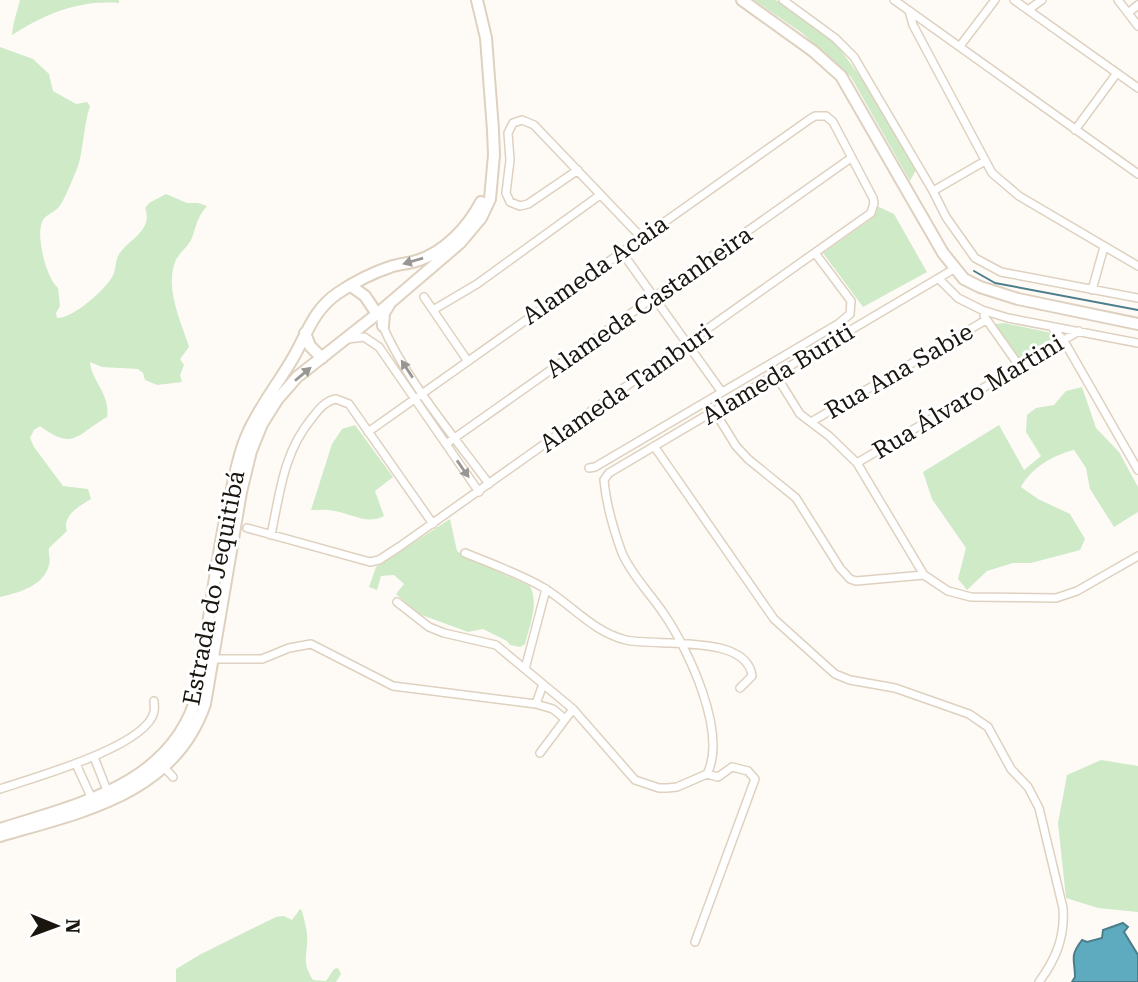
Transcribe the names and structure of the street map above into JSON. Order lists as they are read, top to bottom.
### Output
{
  "streets": {
    "main road": ["Estrada do Jequitibá"],
    "street": [
      "Alameda Acaia",
      "Alameda Castanheira",
      "Rua Ana Sabie",
      "Alameda Buriti",
      "Alameda Tamburi",
      "Rua Álvaro Martini"
    ]
  },
  "crossings": [
    ["Alameda Acaia", "Alameda Castanheira"],
    ["Alameda Acaia", "Alameda Tamburi"],
    ["Alameda Castanheira", "Alameda Tamburi"]
  ],
  "north": "right"
}
